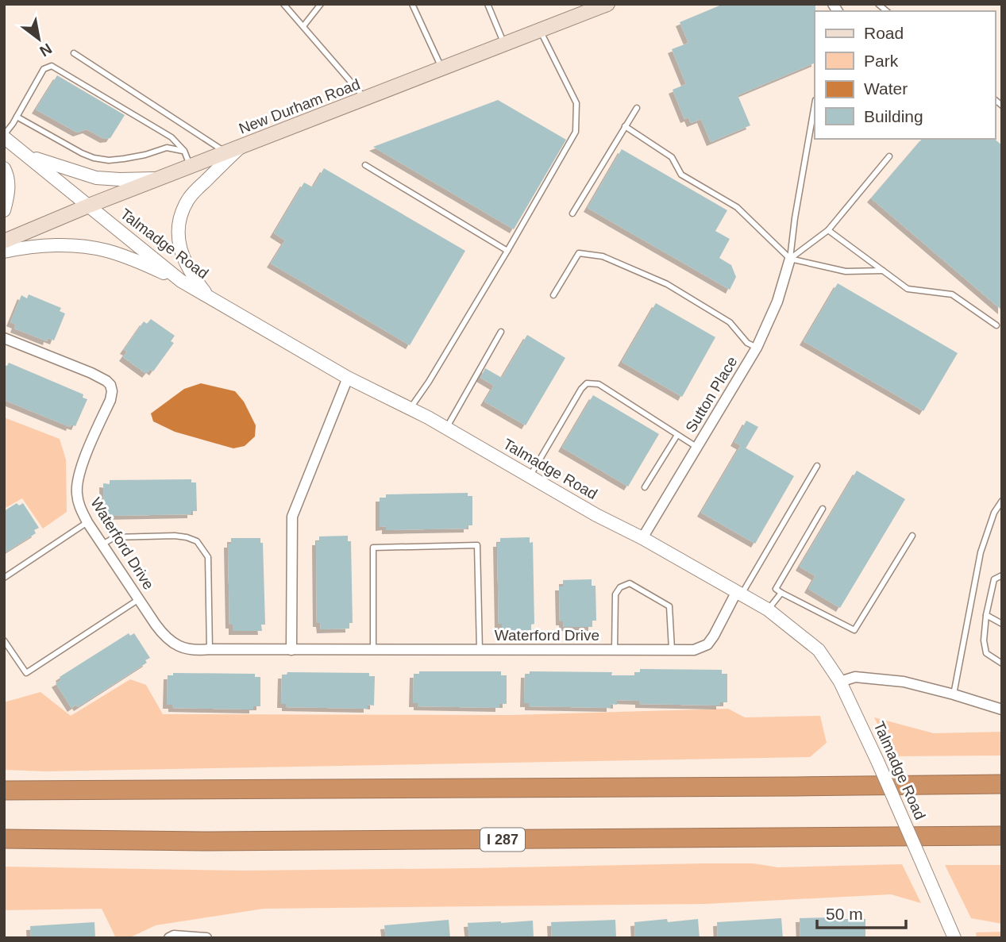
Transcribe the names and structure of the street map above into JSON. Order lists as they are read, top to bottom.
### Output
{
  "streets": {
    "highway": ["I 287"],
    "main road": ["New Durham Road"],
    "street": ["Talmadge Road", "Sutton Place", "Waterford Drive"]
  },
  "crossings": [
    ["New Durham Road", "Talmadge Road"],
    ["Talmadge Road", "Sutton Place"],
    ["Talmadge Road", "Waterford Drive"]
  ],
  "legend": [
    "Road",
    "Park",
    "Water",
    "Building"
  ],
  "scale_bar": "50 m",
  "north": "bottom right"
}
